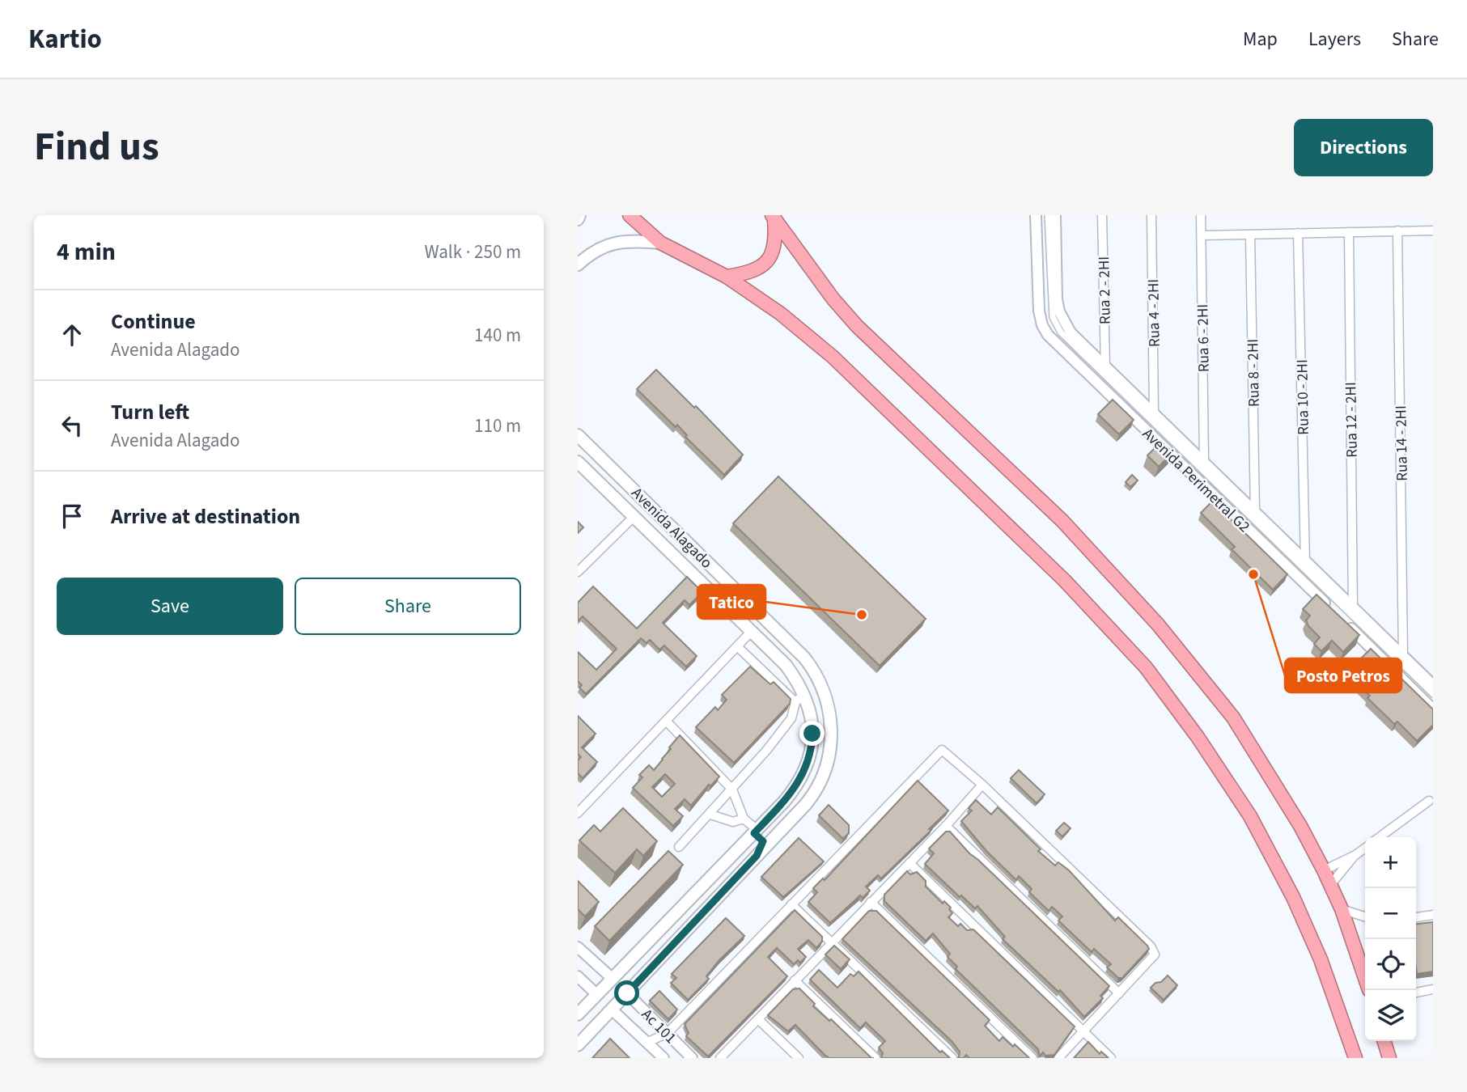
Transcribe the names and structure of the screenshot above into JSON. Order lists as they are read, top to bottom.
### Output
{
  "streets": {
    "main road": ["Avenida Alagado"],
    "street": [
      "Rua 2 - 2HI",
      "Rua 4 - 2HI",
      "Rua 6 - 2HI",
      "Rua 8 - 2HI",
      "Rua 10 - 2HI",
      "Rua 12 - 2HI",
      "Rua 14 - 2HI",
      "Avenida Perimetral G2",
      "Ac 101"
    ]
  },
  "crossings": [
    ["Rua 2 - 2HI", "Avenida Perimetral G2"],
    ["Rua 4 - 2HI", "Avenida Perimetral G2"],
    ["Rua 6 - 2HI", "Avenida Perimetral G2"],
    ["Rua 8 - 2HI", "Avenida Perimetral G2"],
    ["Rua 10 - 2HI", "Avenida Perimetral G2"],
    ["Rua 12 - 2HI", "Avenida Perimetral G2"],
    ["Rua 14 - 2HI", "Avenida Perimetral G2"],
    ["Avenida Alagado", "Ac 101"]
  ],
  "places": ["Posto Petros", "Tatico"],
  "page": {
    "header": "Kartio",
    "nav": ["Map", "Layers", "Share"],
    "title": "Find us",
    "buttons": [
      "Directions",
      ["Save", "Share"]
    ],
    "heading": ["4 min", "Walk · 250 m"],
    "list": [
      ["Continue", "Avenida Alagado", "140 m"],
      ["Turn left", "Avenida Alagado", "110 m"],
      "Arrive at destination"
    ],
    "map_buttons": ["+", "−"]
  }
}
